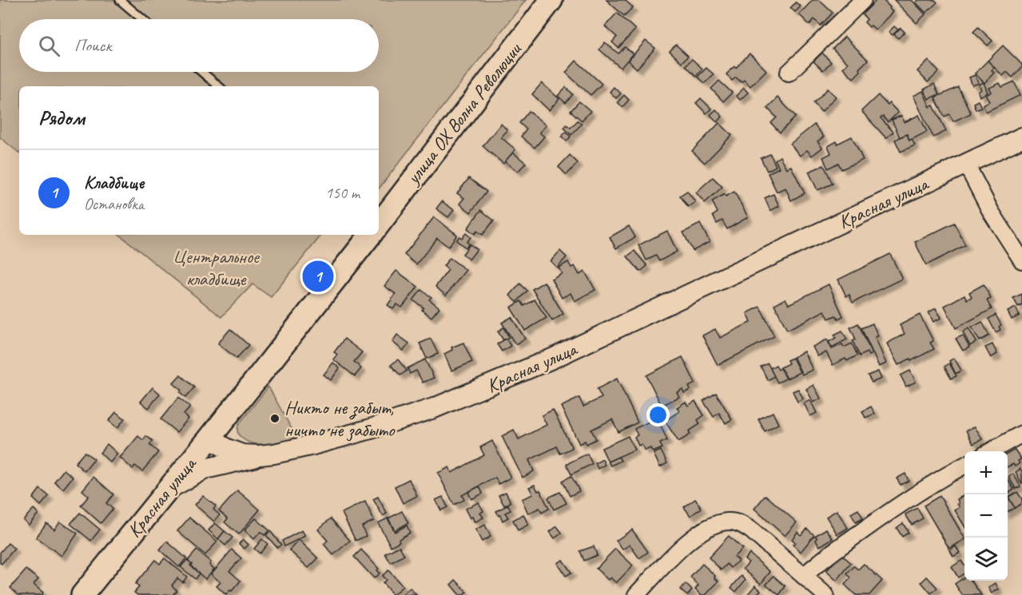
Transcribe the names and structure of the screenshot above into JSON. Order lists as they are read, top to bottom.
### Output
{
  "streets": {
    "main road": ["улица ОХ Волна Революции", "Красная улица"]
  },
  "parks": ["Центральное кладбище"],
  "places": ["Никто не забыт, ничто не забыто"],
  "page": {
    "search": "Поиск",
    "heading": "Рядом",
    "list": [
      {
        "mark": "1",
        "name": "Кладбище",
        "note": "Остановка",
        "value": "150 m"
      }
    ],
    "pins": "1",
    "map_buttons": ["+", "−"]
  }
}
